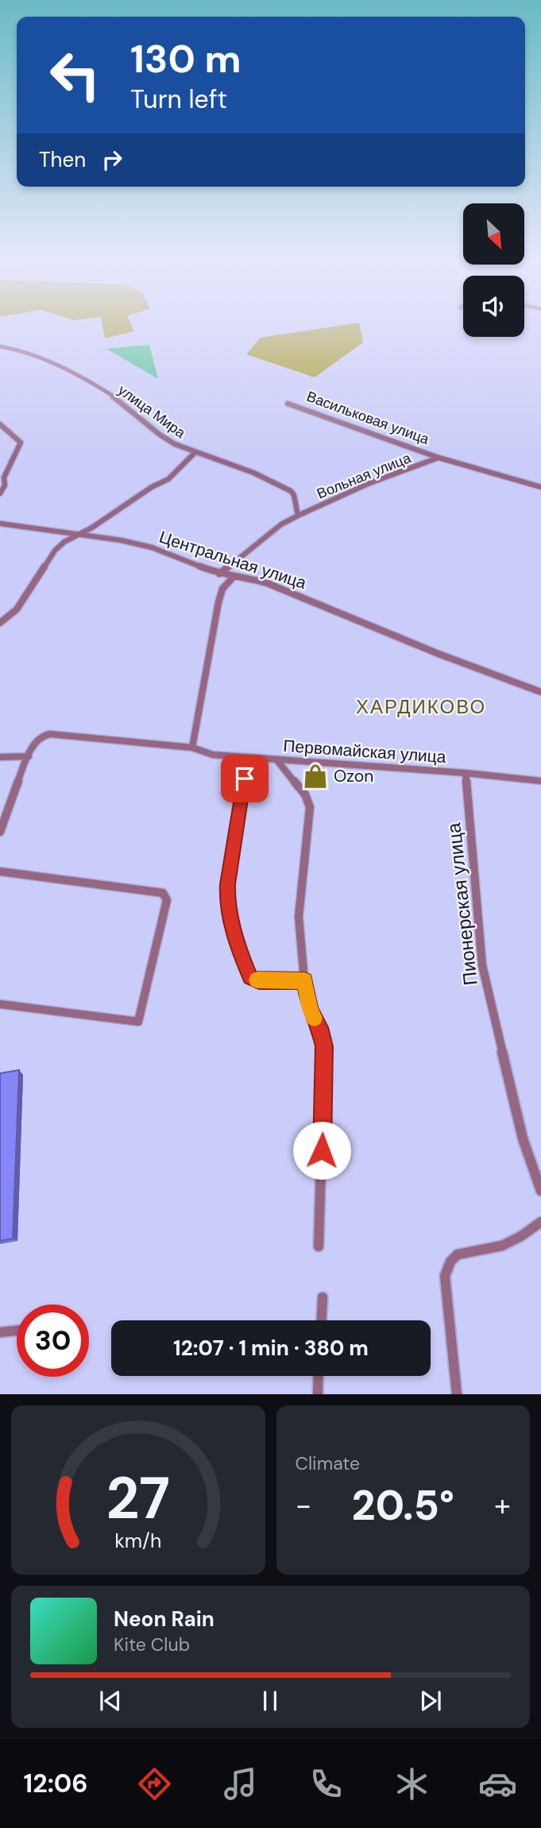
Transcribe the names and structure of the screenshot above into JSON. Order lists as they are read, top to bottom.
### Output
{
  "streets": {
    "street": [
      "улица Мира",
      "Васильковая улица",
      "Вольная улица",
      "Центральная улица",
      "Первомайская улица",
      "Пионерская улица"
    ]
  },
  "crossings": [
    ["улица Мира", "Вольная улица"],
    ["Васильковая улица", "Вольная улица"],
    ["Вольная улица", "Центральная улица"],
    ["Первомайская улица", "Пионерская улица"]
  ],
  "districts": ["ХАРДИКОВО"],
  "places": {
    "shop": ["Ozon"]
  },
  "north": "bottom right",
  "page": {
    "turn": ["130 m", "Turn left"],
    "then": "Then",
    "limit": "30",
    "trip": "12:07 · 1 min · 380 m",
    "tile": "Climate",
    "heat": ["−", "20.5°", "+"],
    "song": ["Neon Rain", "Kite Club"],
    "tabs": "12:06",
    "gauge": ["27", "km/h"]
  }
}
